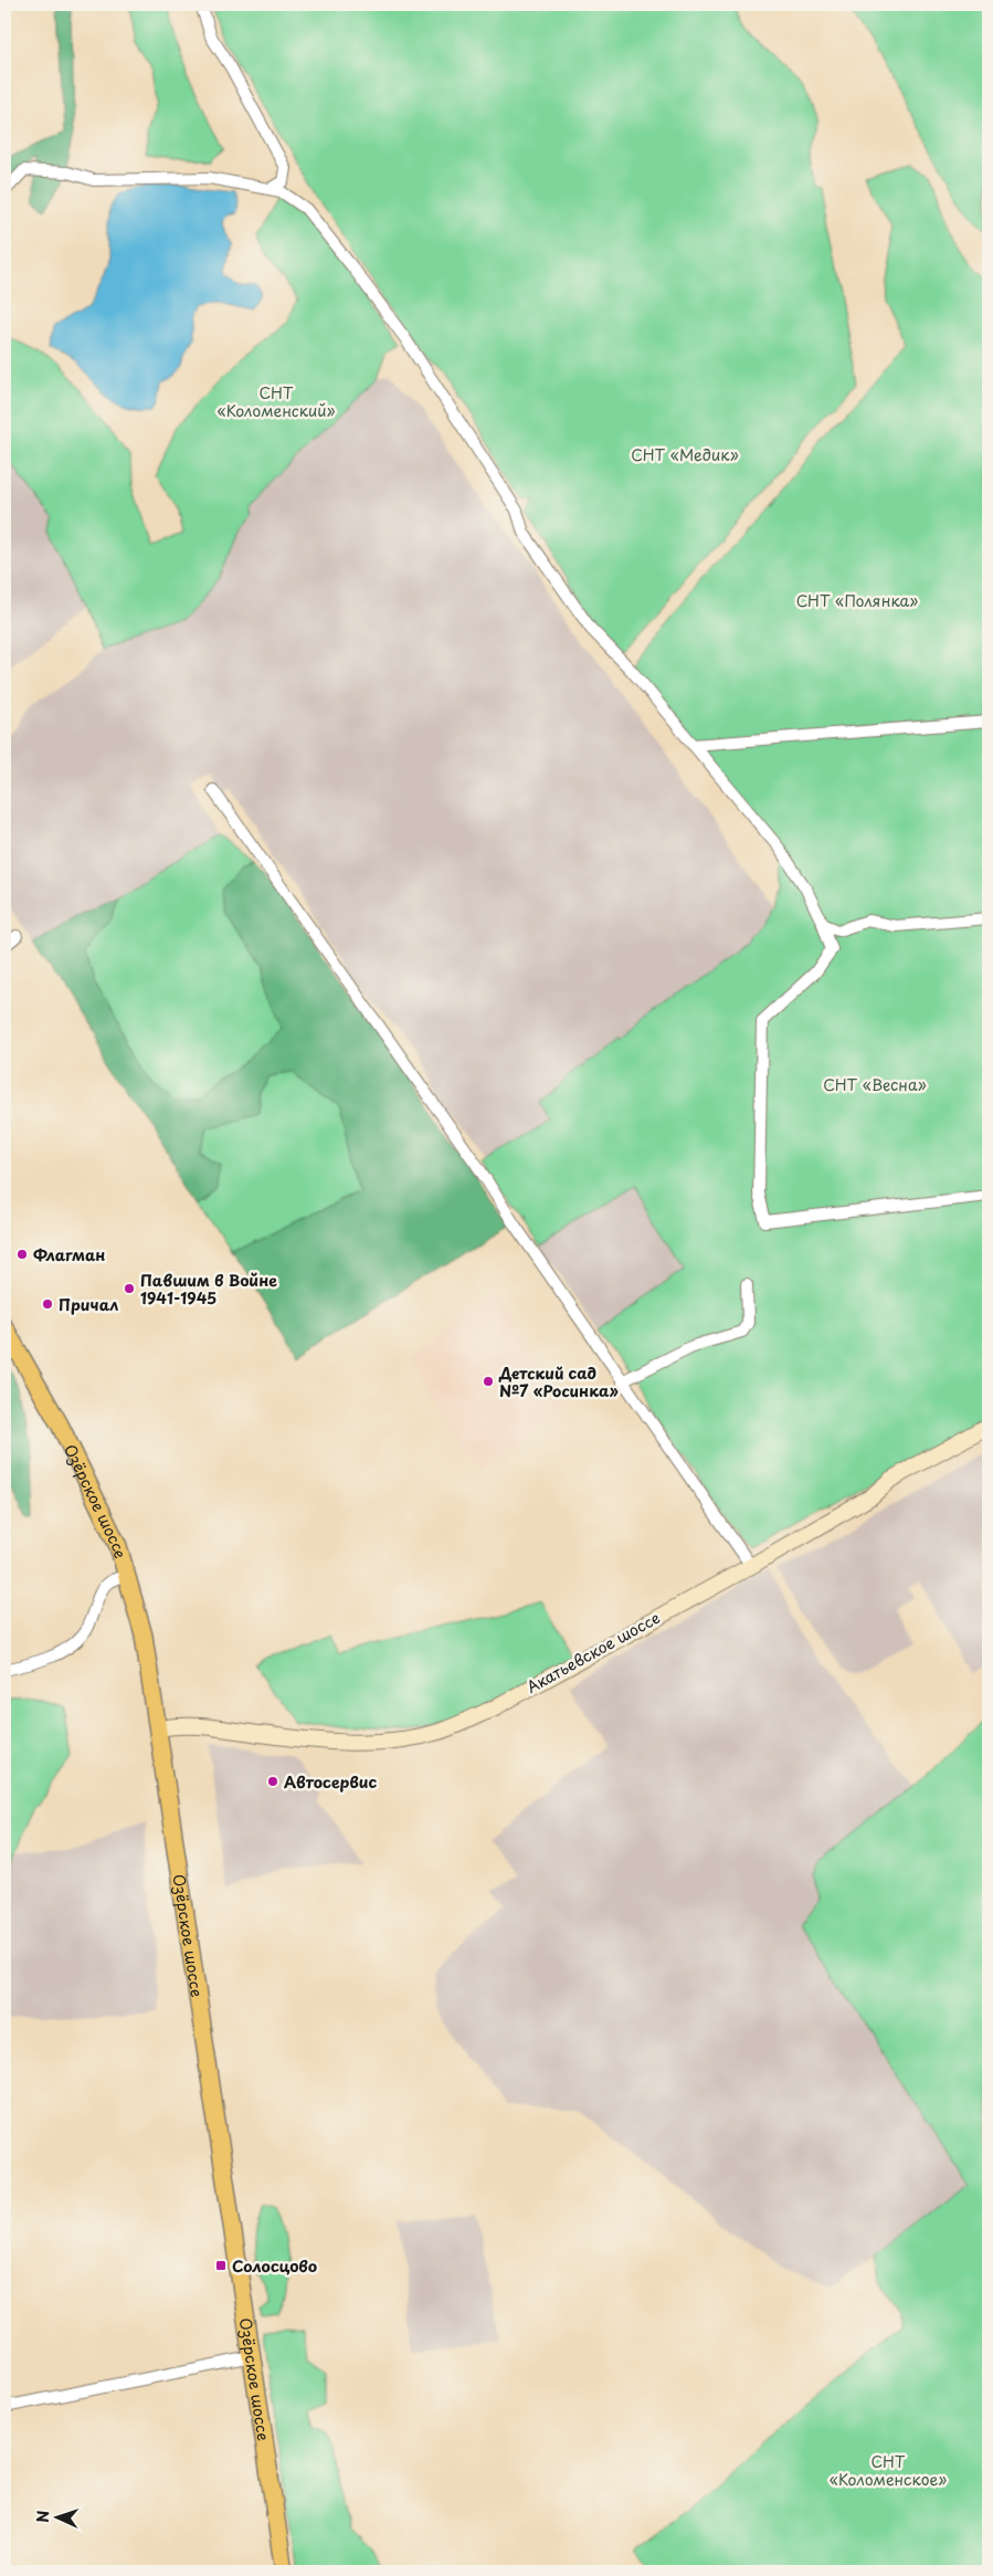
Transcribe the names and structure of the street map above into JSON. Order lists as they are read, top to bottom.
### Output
{
  "streets": {
    "main road": ["Озёрское шоссе", "Акатьевское шоссе"]
  },
  "crossings": [
    ["Озёрское шоссе", "Акатьевское шоссе"]
  ],
  "parks": [
    "СНТ «Коломенский»",
    "СНТ «Медик»",
    "СНТ «Полянка»",
    "СНТ «Весна»",
    "СНТ «Коломенское»"
  ],
  "places": {
    "other": [
      "Флагман",
      "Павшим в Войне 1941-1945",
      "Причал",
      "Детский сад №7 «Росинка»",
      "Автосервис"
    ],
    "transit": ["Солосцово"]
  },
  "north": "left"
}
